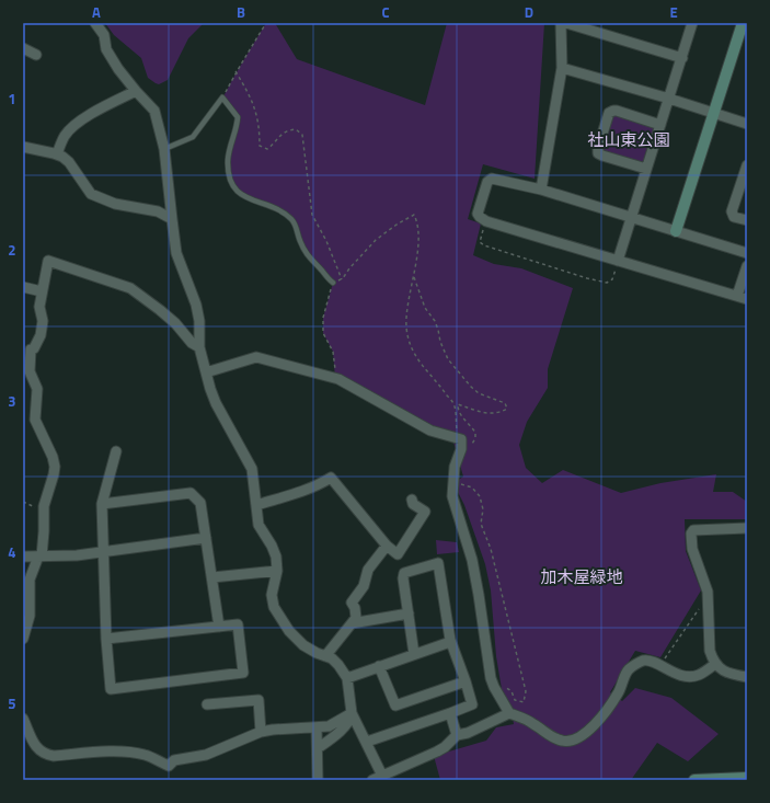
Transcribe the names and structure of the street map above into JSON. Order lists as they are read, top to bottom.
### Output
{
  "parks": ["社山東公園", "加木屋緑地"],
  "grid": {
    "columns": [
      "A",
      "B",
      "C",
      "D",
      "E"
    ],
    "rows": [
      "1",
      "2",
      "3",
      "4",
      "5"
    ]
  }
}
